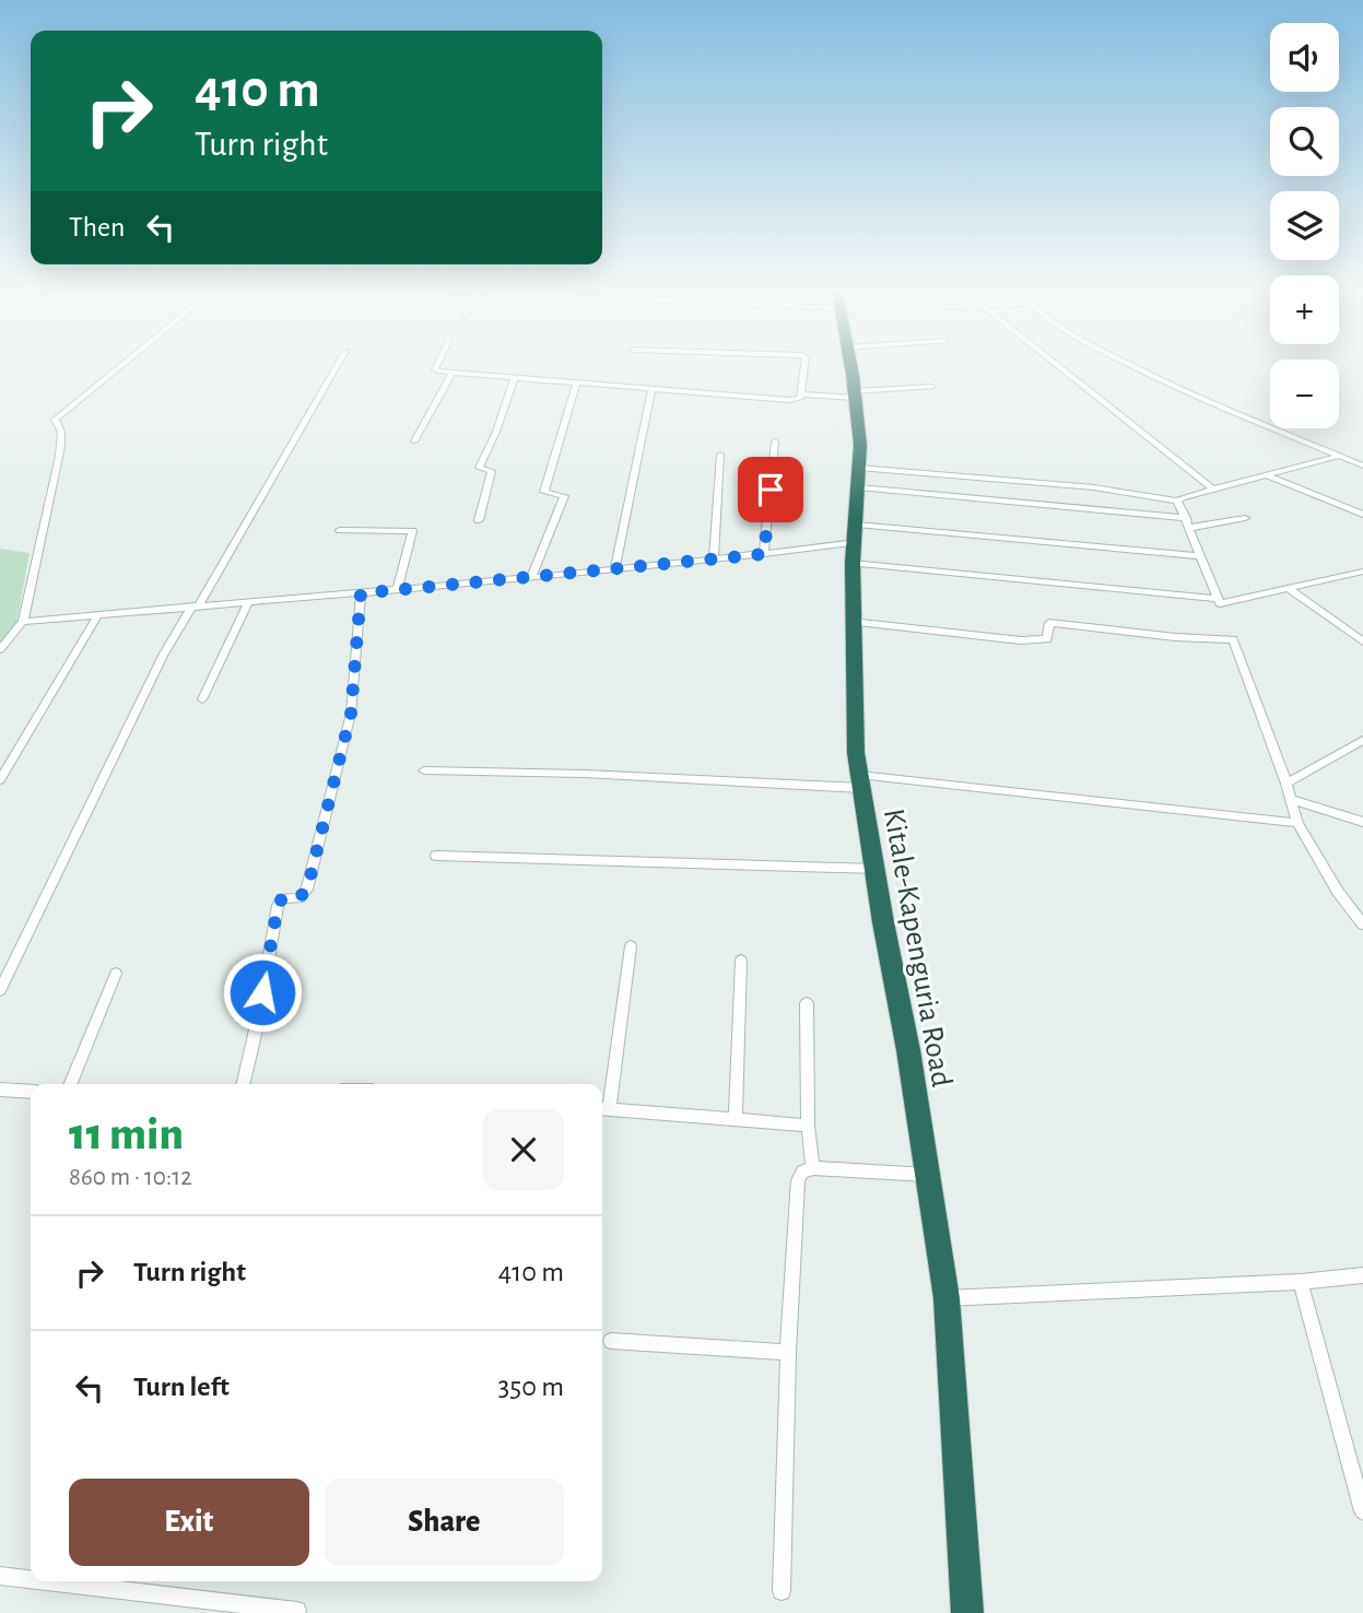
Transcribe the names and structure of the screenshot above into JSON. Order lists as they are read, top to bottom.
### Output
{
  "streets": {
    "highway": ["Kitale-Kapenguria Road"]
  },
  "page": {
    "map_buttons": ["+", "−"],
    "turn": ["410 m", "Turn right"],
    "then": "Then",
    "heading": ["11 min", "860 m · 10:12"],
    "list": [
      {
        "name": "Turn right",
        "value": "410 m"
      },
      {
        "name": "Turn left",
        "value": "350 m"
      }
    ],
    "buttons": ["Exit", "Share"]
  }
}
